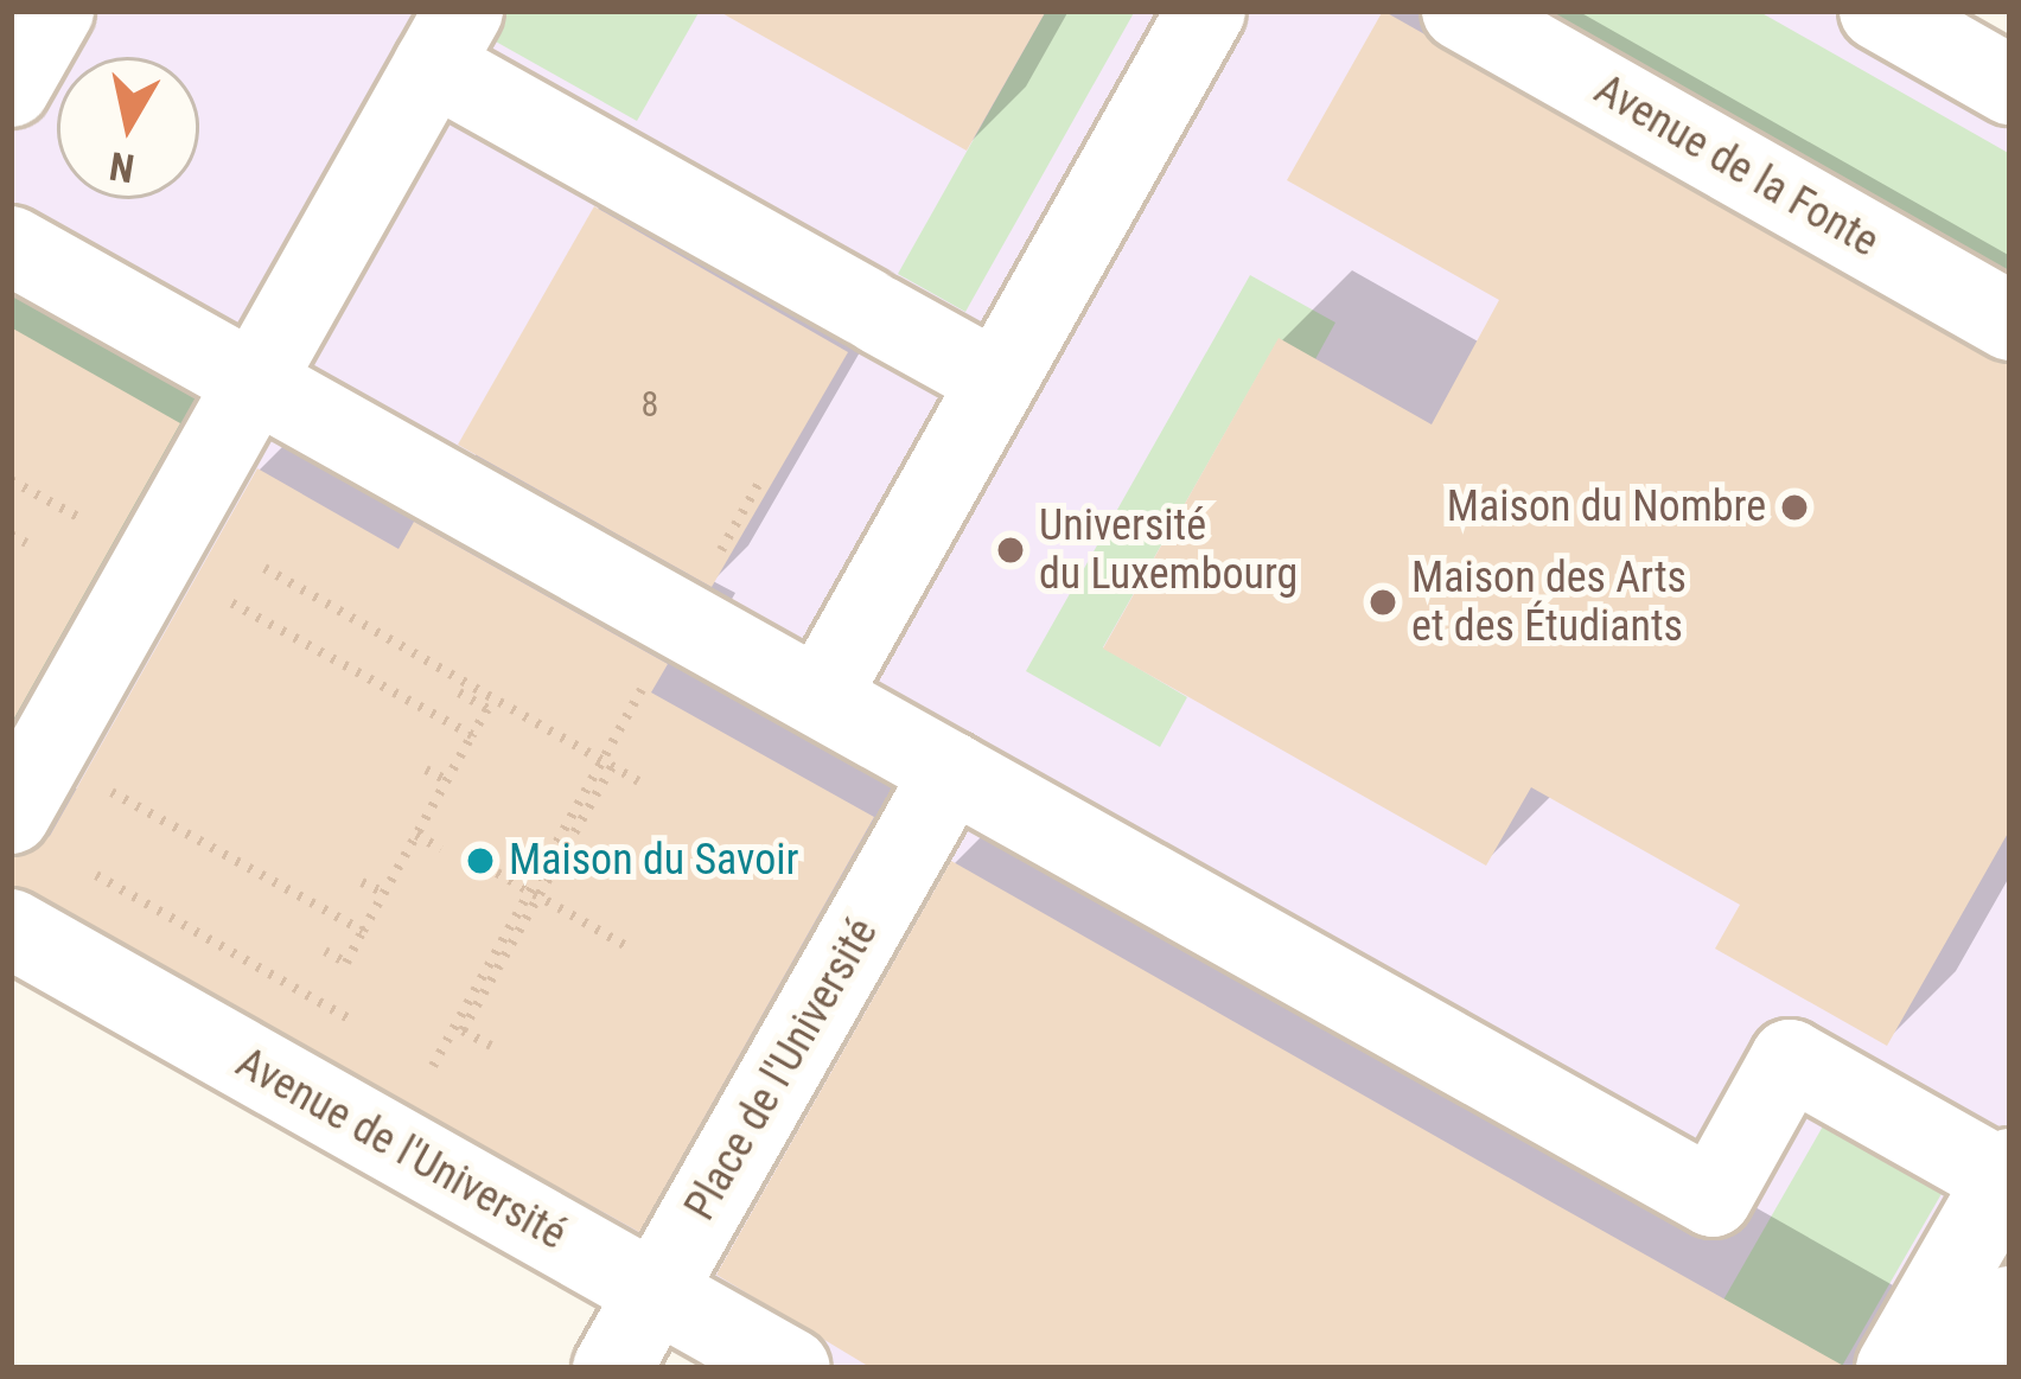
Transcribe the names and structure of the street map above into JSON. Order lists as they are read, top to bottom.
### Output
{
  "streets": {
    "street": ["Avenue de la Fonte", "Place de l'Université", "Avenue de l'Université"]
  },
  "crossings": [
    ["Place de l'Université", "Avenue de l'Université"]
  ],
  "places": [
    "Maison du Nombre",
    "Université du Luxembourg",
    "Maison des Arts et des Étudiants",
    "Maison du Savoir"
  ],
  "house_numbers": ["8"],
  "north": "bottom"
}
